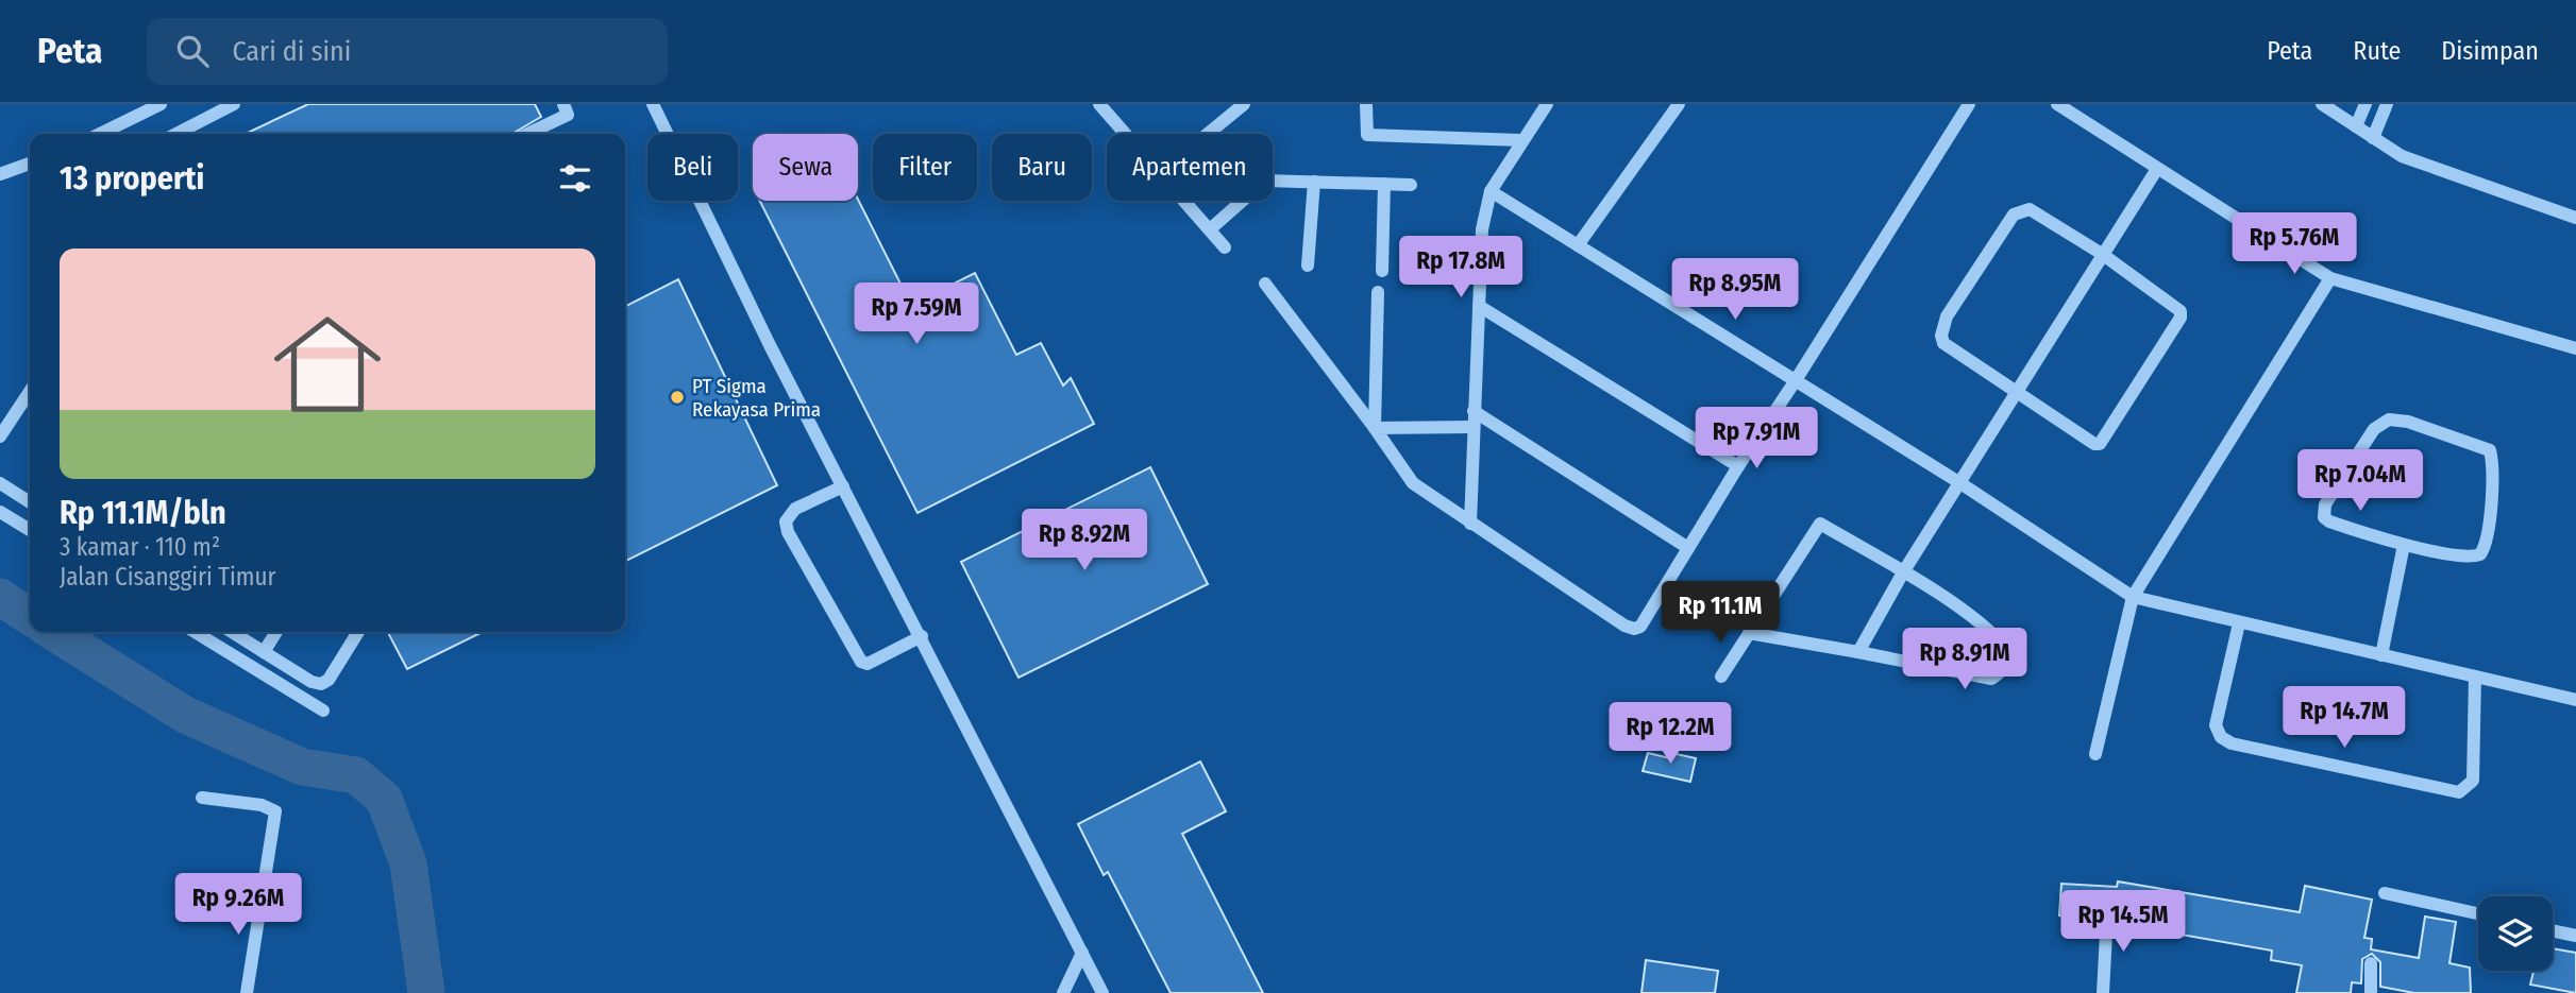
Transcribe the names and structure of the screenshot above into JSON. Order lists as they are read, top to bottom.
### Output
{
  "places": ["PT Sigma Rekayasa Prima"],
  "page": {
    "header": "Peta",
    "search": "Cari di sini",
    "nav": ["Peta", "Rute", "Disimpan"],
    "chip": [
      "Beli",
      "Sewa",
      "Filter",
      "Baru",
      "Apartemen"
    ],
    "heading": "13 properti",
    "price": [
      "Rp 5.76M",
      "Rp 17.8M",
      "Rp 8.95M",
      "Rp 7.59M",
      "Rp 7.91M",
      "Rp 7.04M",
      "Rp 8.92M",
      "Rp 11.1M",
      "Rp 8.91M",
      "Rp 14.7M",
      "Rp 12.2M",
      "Rp 9.26M",
      "Rp 14.5M"
    ],
    "list": [
      {
        "name": "Rp 11.1M/bln",
        "note": "3 kamar · 110 m² · Jalan Cisanggiri Timur"
      }
    ]
  }
}
